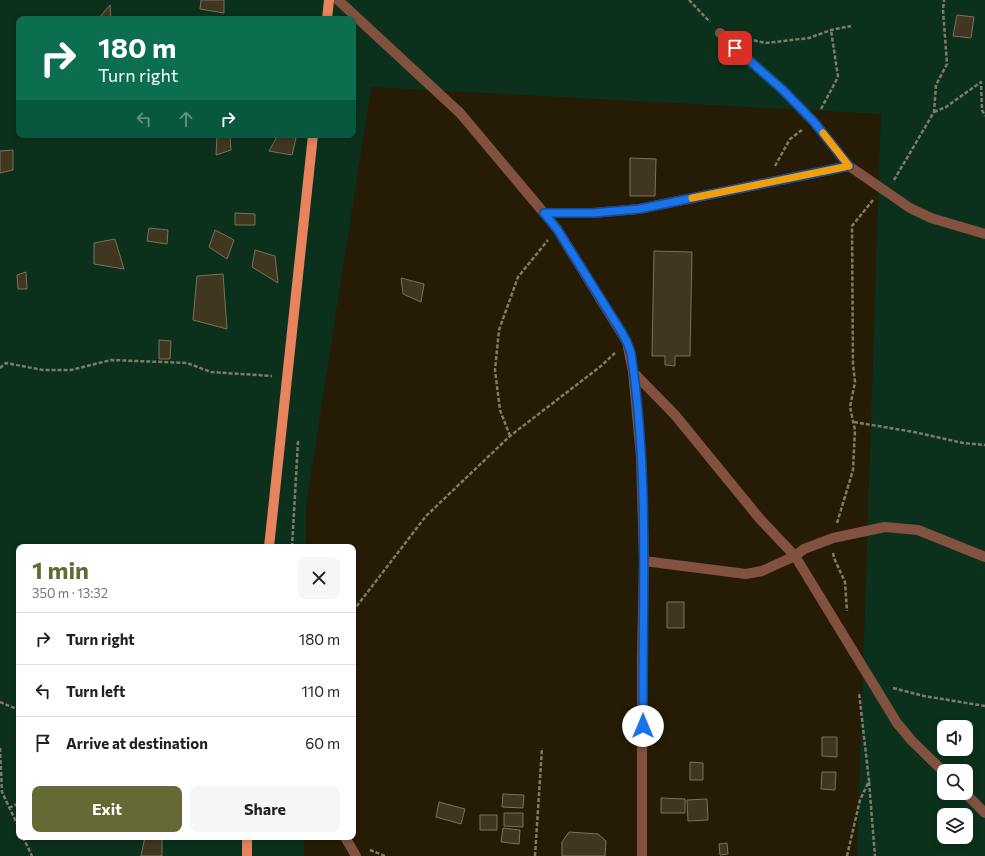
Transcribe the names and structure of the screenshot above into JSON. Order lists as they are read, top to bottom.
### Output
{
  "page": {
    "turn": ["180 m", "Turn right"],
    "heading": ["1 min", "350 m · 13:32"],
    "list": [
      {
        "name": "Turn right",
        "value": "180 m"
      },
      {
        "name": "Turn left",
        "value": "110 m"
      },
      {
        "name": "Arrive at destination",
        "value": "60 m"
      }
    ],
    "buttons": ["Exit", "Share"]
  }
}
